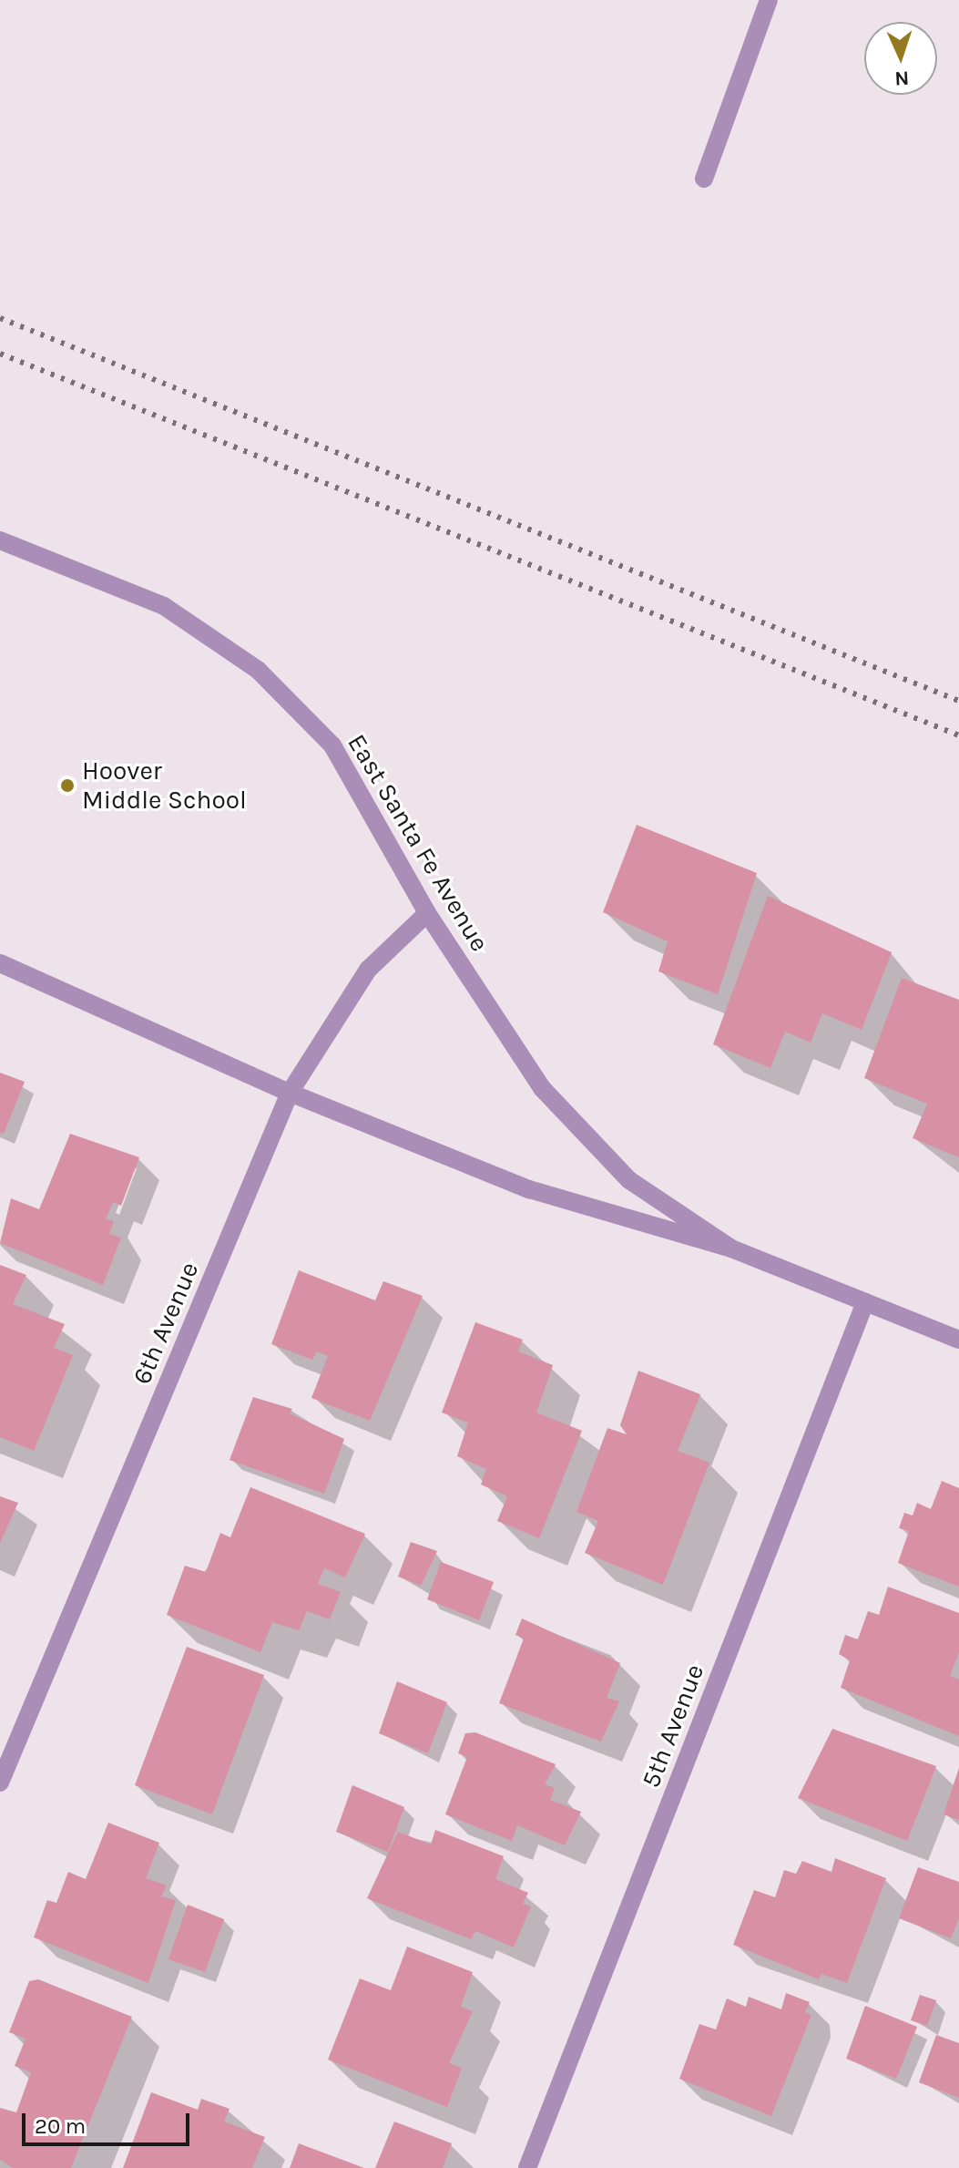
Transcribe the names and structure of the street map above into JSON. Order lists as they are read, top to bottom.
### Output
{
  "streets": {
    "street": ["East Santa Fe Avenue", "6th Avenue", "5th Avenue"]
  },
  "crossings": [
    ["East Santa Fe Avenue", "6th Avenue"],
    ["East Santa Fe Avenue", "5th Avenue"]
  ],
  "places": ["Hoover Middle School"],
  "scale_bar": "20 m",
  "north": "bottom"
}
